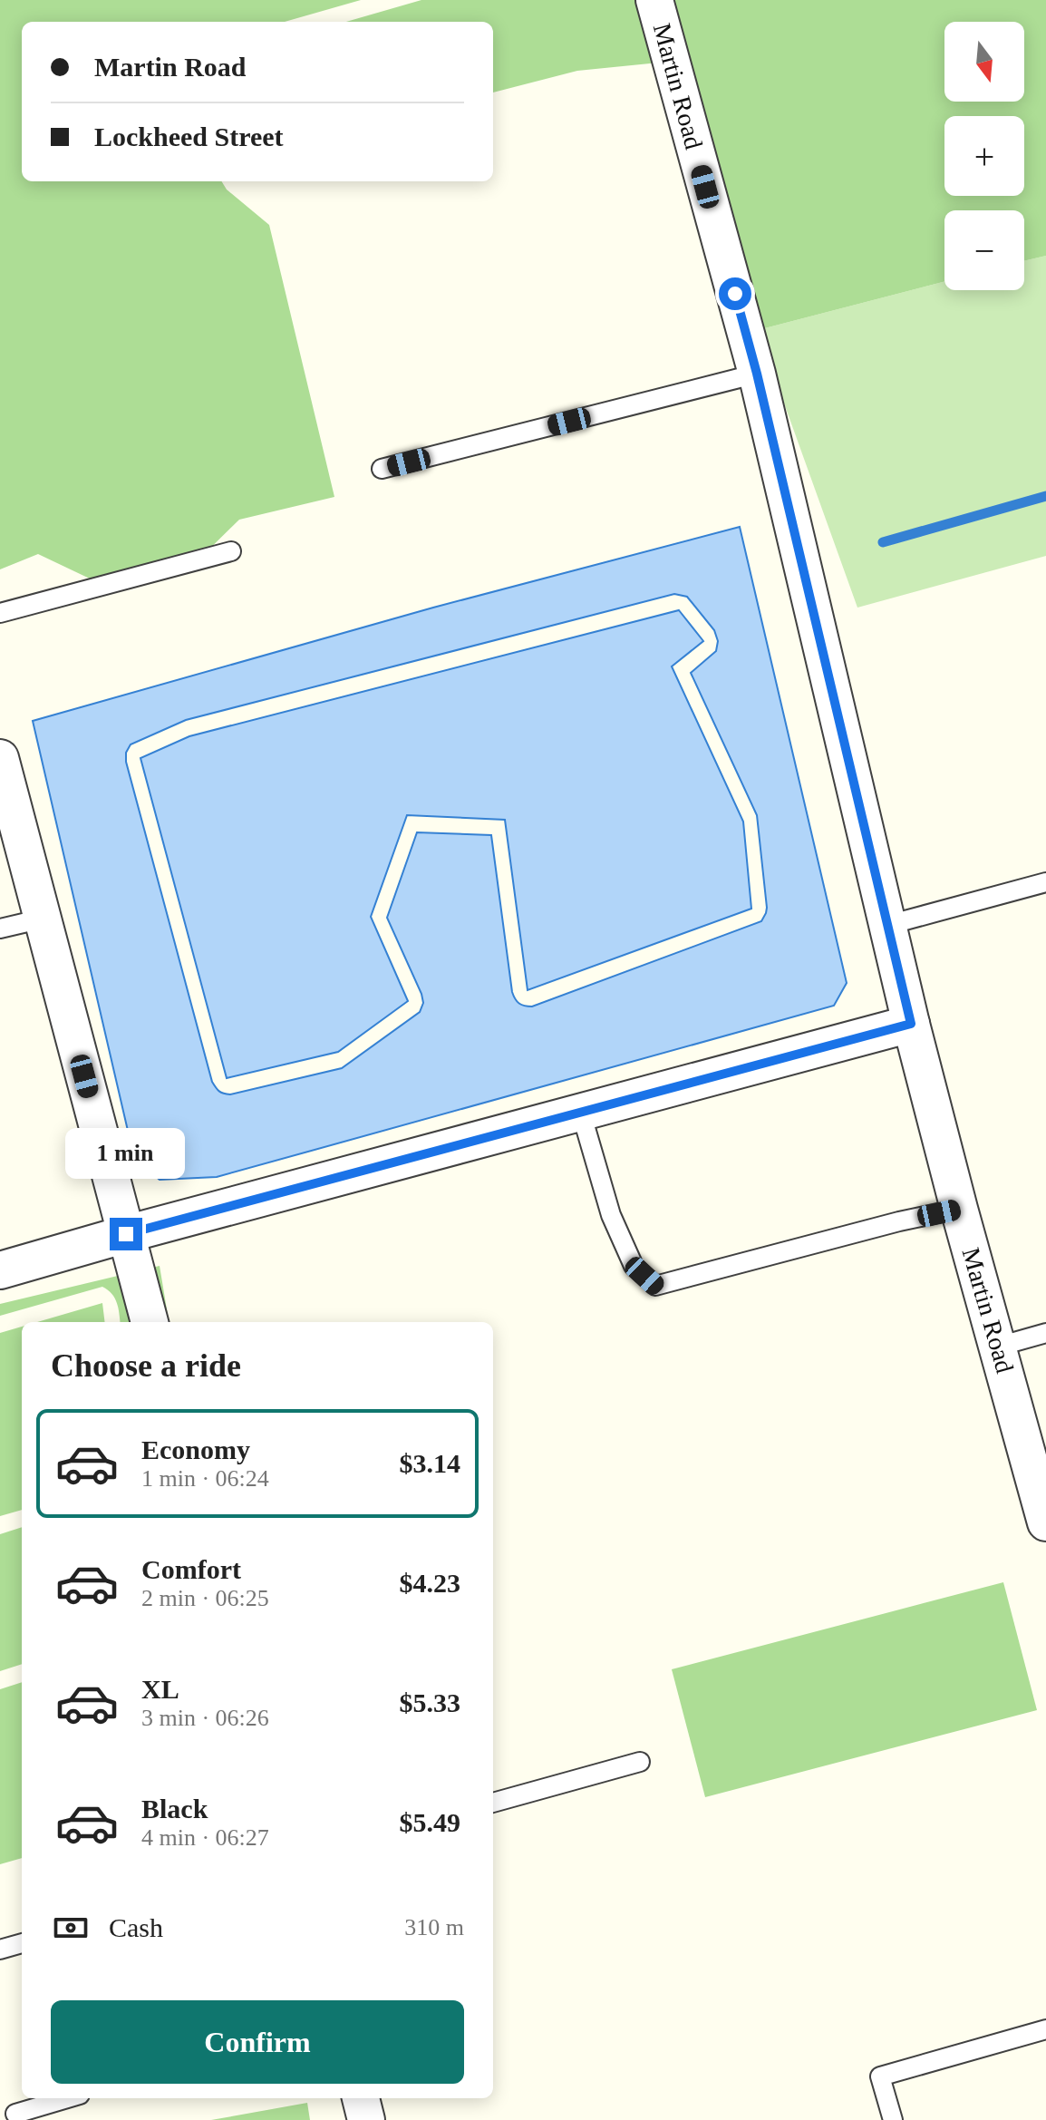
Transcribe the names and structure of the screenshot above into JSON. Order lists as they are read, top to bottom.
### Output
{
  "streets": {
    "street": ["Martin Road"]
  },
  "north": "bottom",
  "page": {
    "map_buttons": ["+", "−"],
    "banner": ["Martin Road", "Lockheed Street"],
    "bubble": "1 min",
    "heading": "Choose a ride",
    "list": [
      {
        "name": "Economy",
        "note": "1 min · 06:24",
        "value": "$3.14"
      },
      {
        "name": "Comfort",
        "note": "2 min · 06:25",
        "value": "$4.23"
      },
      {
        "name": "XL",
        "note": "3 min · 06:26",
        "value": "$5.33"
      },
      {
        "name": "Black",
        "note": "4 min · 06:27",
        "value": "$5.49"
      }
    ],
    "pay": ["Cash", "310 m"],
    "buttons": "Confirm"
  }
}
